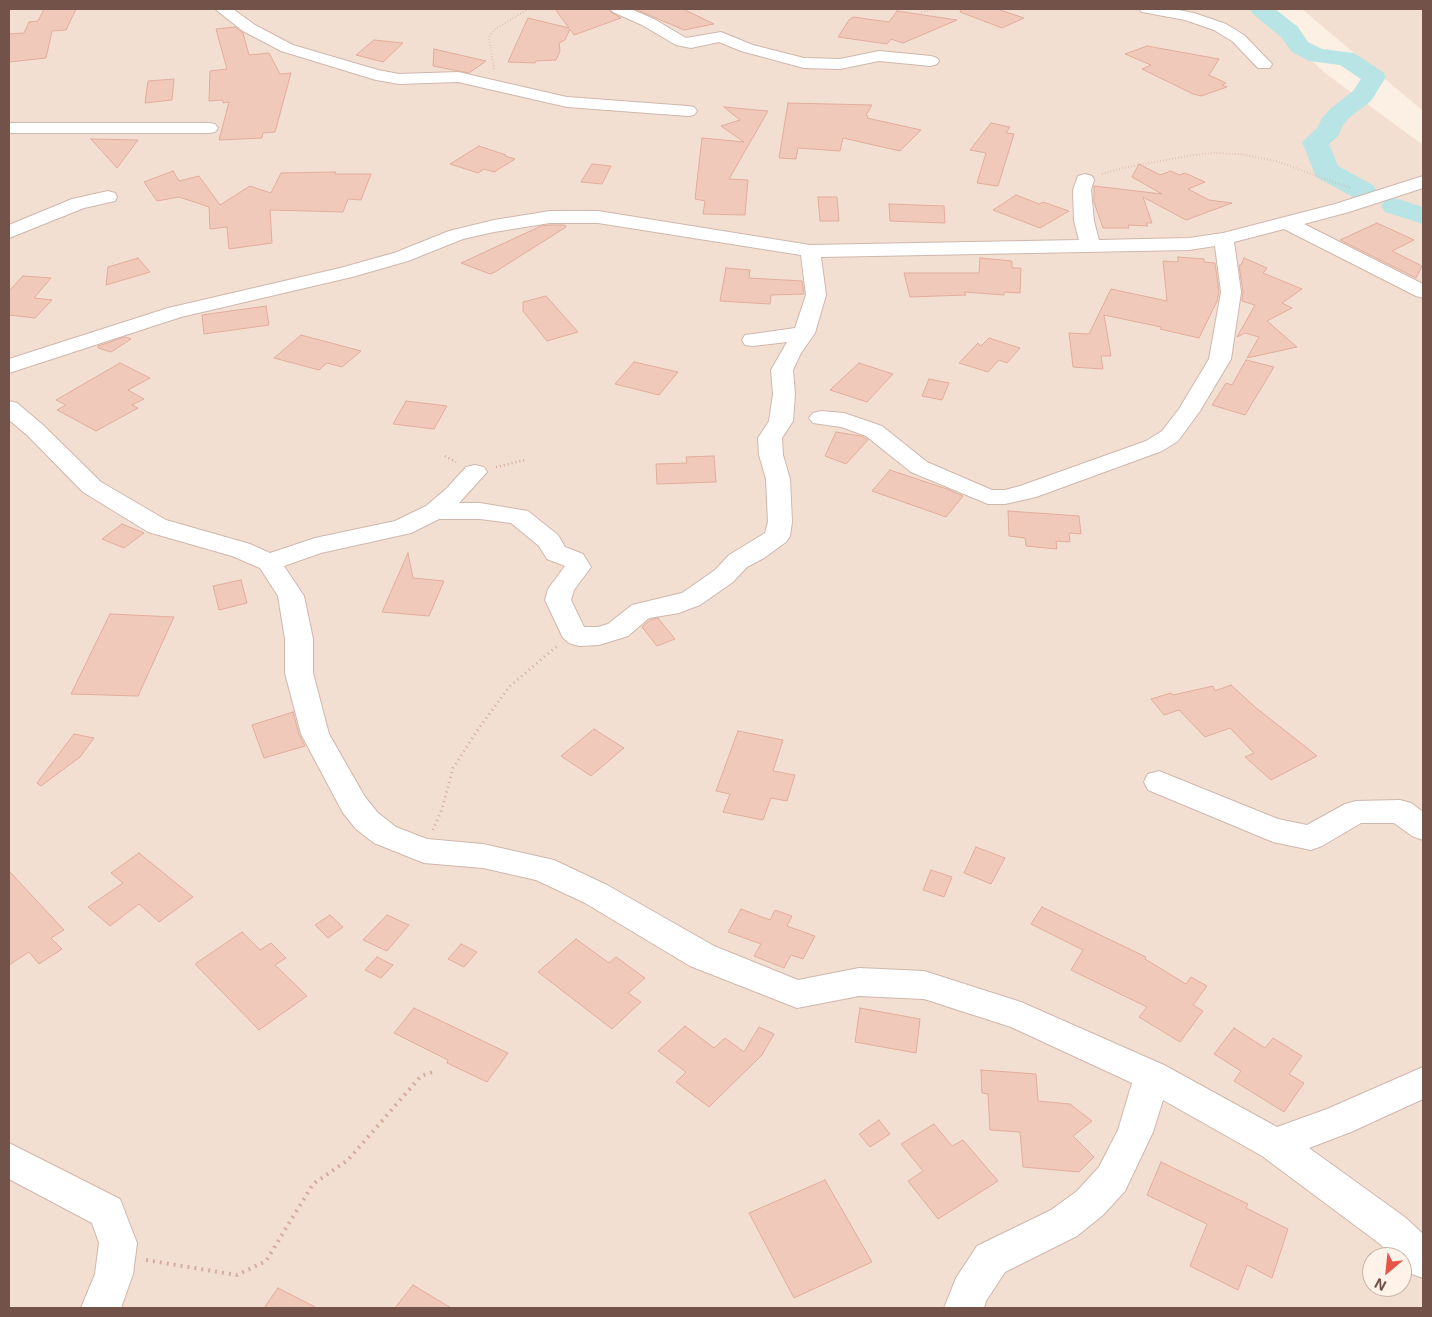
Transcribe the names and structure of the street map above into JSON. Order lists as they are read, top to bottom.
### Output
{
  "north": "bottom left"
}
